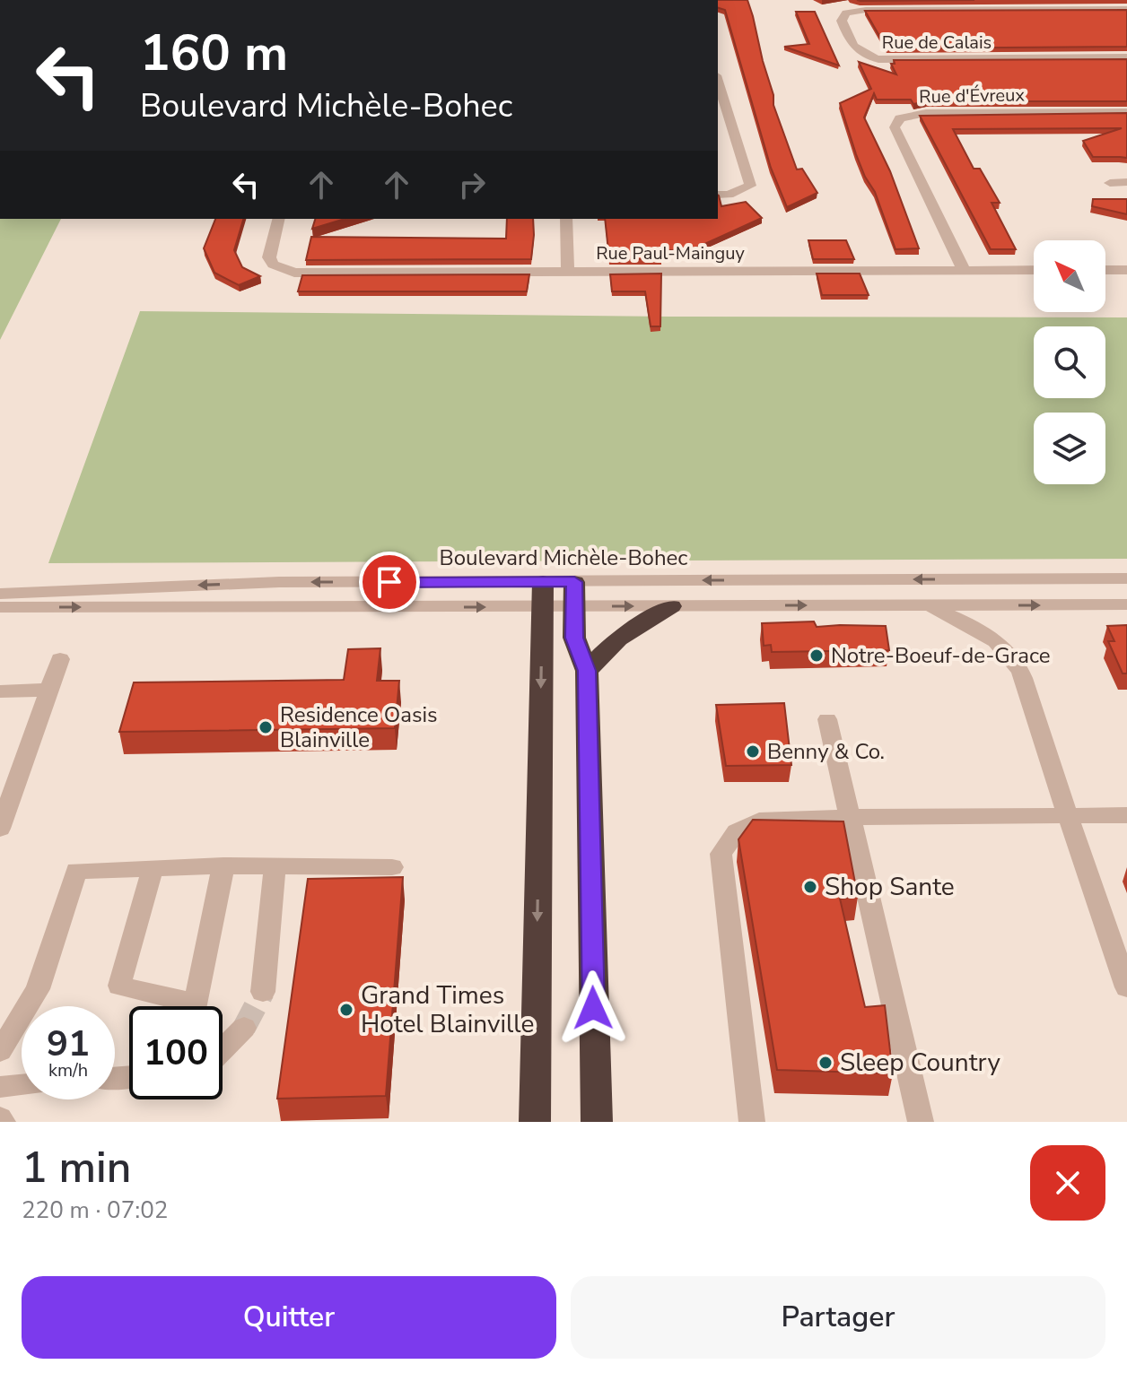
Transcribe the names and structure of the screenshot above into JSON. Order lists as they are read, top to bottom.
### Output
{
  "streets": {
    "street": [
      "Rue de Calais",
      "Rue d'Évreux",
      "Rue Paul-Mainguy",
      "Boulevard Michèle-Bohec"
    ]
  },
  "crossings": [
    ["Rue d'Évreux", "Rue Paul-Mainguy"]
  ],
  "places": [
    "Notre-Boeuf-de-Grace",
    "Residence Oasis Blainville",
    "Benny & Co.",
    "Shop Sante",
    "Grand Times Hotel Blainville",
    "Sleep Country"
  ],
  "north": "top left",
  "page": {
    "turn": ["160 m", "Boulevard Michèle-Bohec"],
    "speed": "91 km/h",
    "limit": "100",
    "heading": ["1 min", "220 m · 07:02"],
    "buttons": ["Quitter", "Partager"]
  }
}
